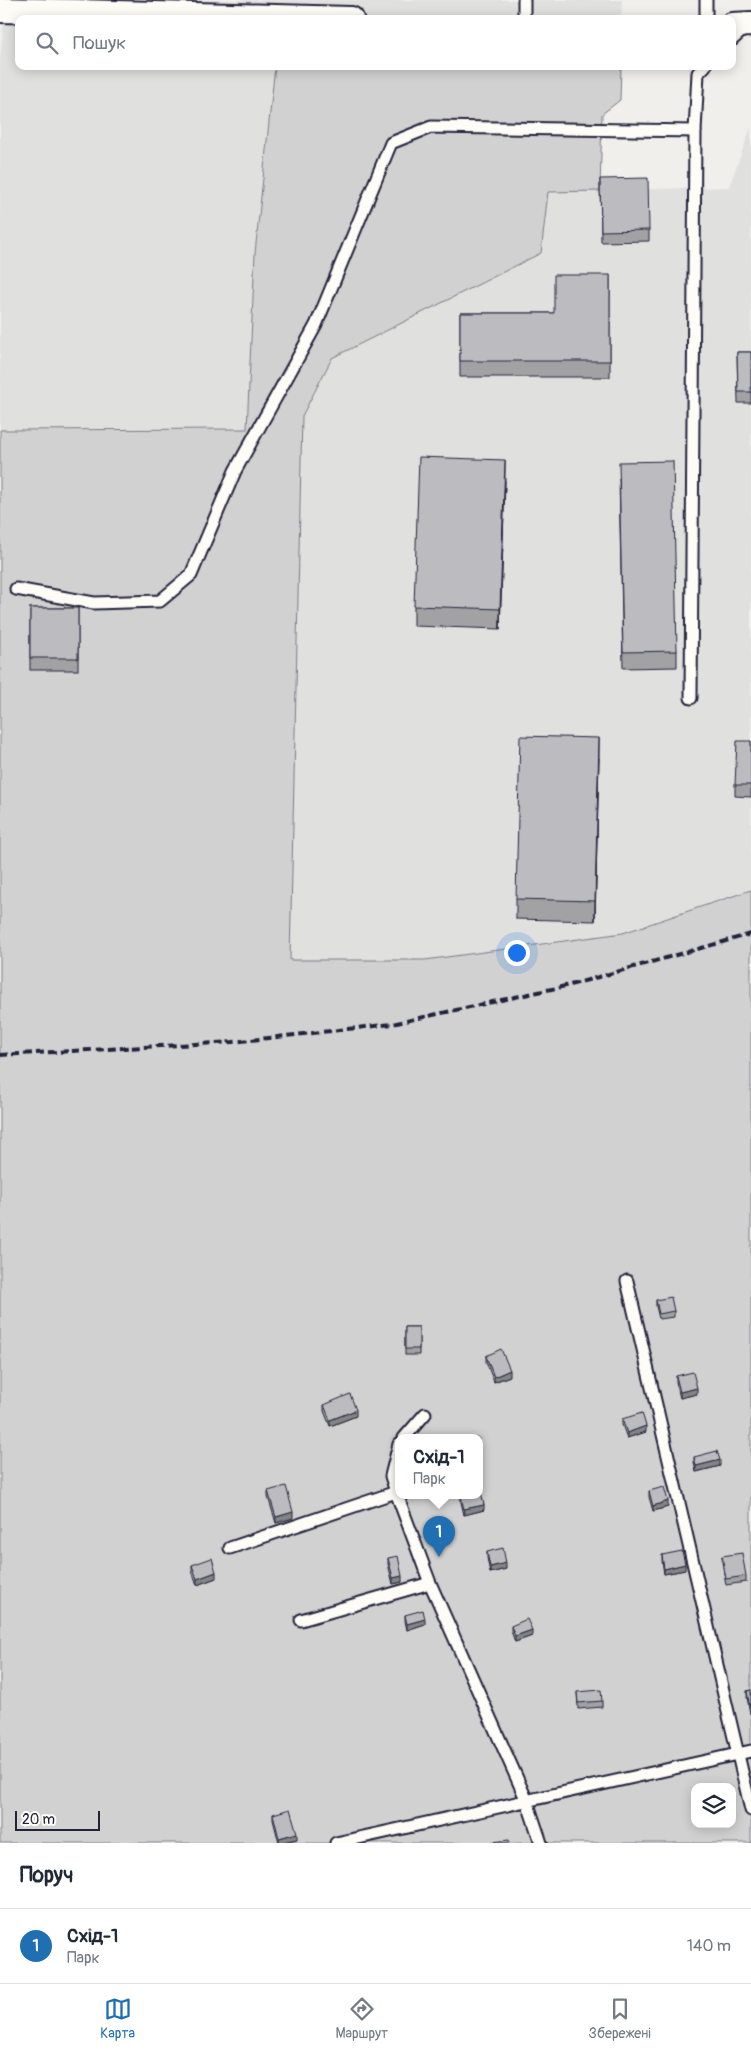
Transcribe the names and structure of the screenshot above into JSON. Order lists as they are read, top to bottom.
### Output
{
  "scale_bar": "20 m",
  "page": {
    "search": "Пошук",
    "popup": ["Схід-1", "Парк"],
    "pins": "1",
    "scale": "20 m",
    "heading": "Поруч",
    "list": [
      {
        "mark": "1",
        "name": "Схід-1",
        "note": "Парк",
        "value": "140 m"
      }
    ],
    "nav": ["Карта", "Маршрут", "Збережені"]
  }
}
